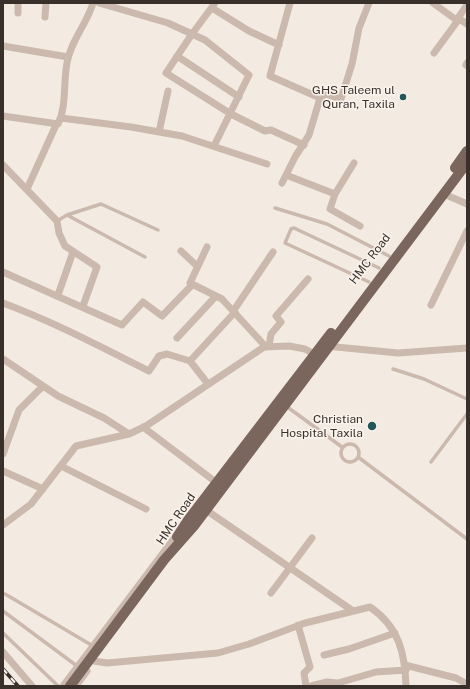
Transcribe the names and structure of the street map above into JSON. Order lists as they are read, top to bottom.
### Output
{
  "streets": {
    "main road": ["HMC Road"]
  },
  "places": ["GHS Taleem ul Quran, Taxila", "Christian Hospital Taxila"]
}
